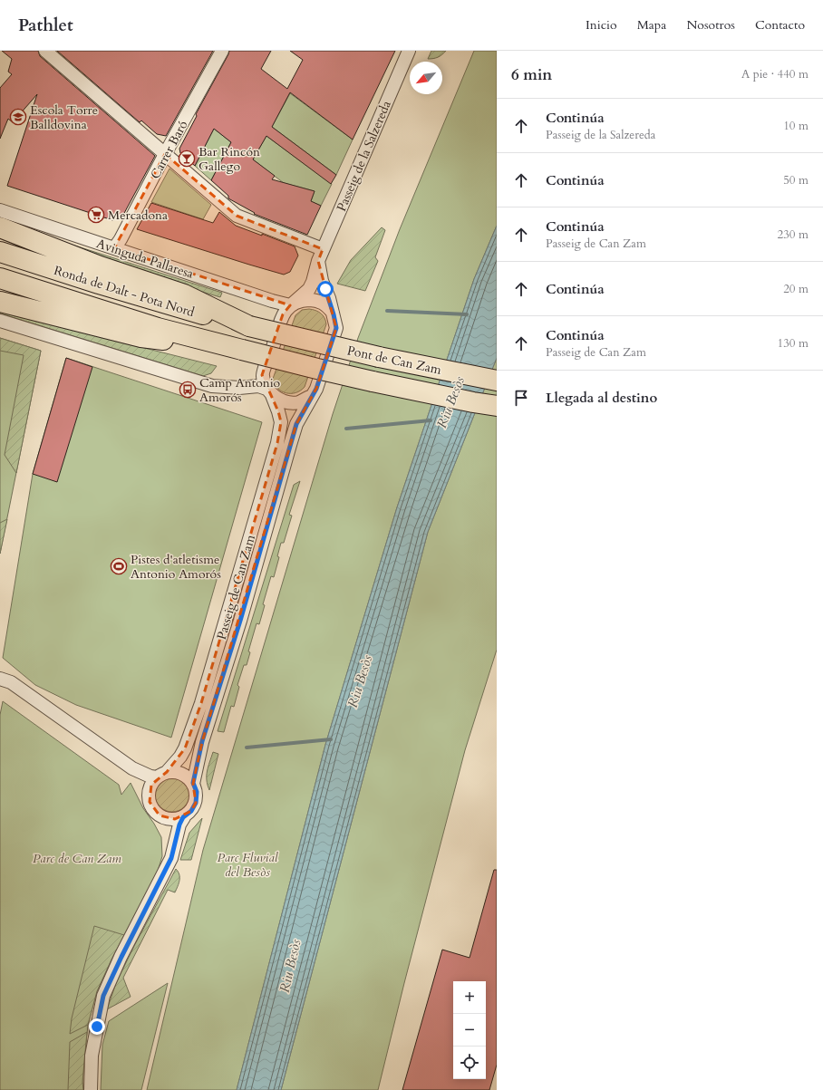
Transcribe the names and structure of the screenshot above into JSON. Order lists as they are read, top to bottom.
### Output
{
  "streets": {
    "highway": ["Ronda de Dalt - Pota Nord", "Pont de Can Zam"],
    "street": [
      "Carrer Baró",
      "Passeig de la Salzereda",
      "Avinguda Pallaresa",
      "Passeig de Can Zam"
    ]
  },
  "crossings": [
    ["Carrer Baró", "Avinguda Pallaresa"],
    ["Passeig de la Salzereda", "Avinguda Pallaresa"],
    ["Passeig de la Salzereda", "Passeig de Can Zam"],
    ["Avinguda Pallaresa", "Passeig de Can Zam"],
    ["Ronda de Dalt - Pota Nord", "Pont de Can Zam"]
  ],
  "water": ["Riu Besòs"],
  "parks": ["Parc Fluvial del Besòs", "Parc de Can Zam"],
  "places": {
    "school or university": ["Escola Torre Balldovina"],
    "bar": ["Bar Rincón Gallego"],
    "supermarket": ["Mercadona"],
    "bus stop": ["Camp Antonio Amorós"],
    "sports": ["Pistes d'atletisme Antonio Amorós"]
  },
  "north": "bottom left",
  "page": {
    "header": "Pathlet",
    "nav": [
      "Inicio",
      "Mapa",
      "Nosotros",
      "Contacto"
    ],
    "heading": ["6 min", "A pie · 440 m"],
    "list": [
      ["Continúa", "Passeig de la Salzereda", "10 m"],
      ["Continúa", "50 m"],
      ["Continúa", "Passeig de Can Zam", "230 m"],
      ["Continúa", "20 m"],
      ["Continúa", "Passeig de Can Zam", "130 m"],
      "Llegada al destino"
    ],
    "map_buttons": ["+", "−"]
  }
}
